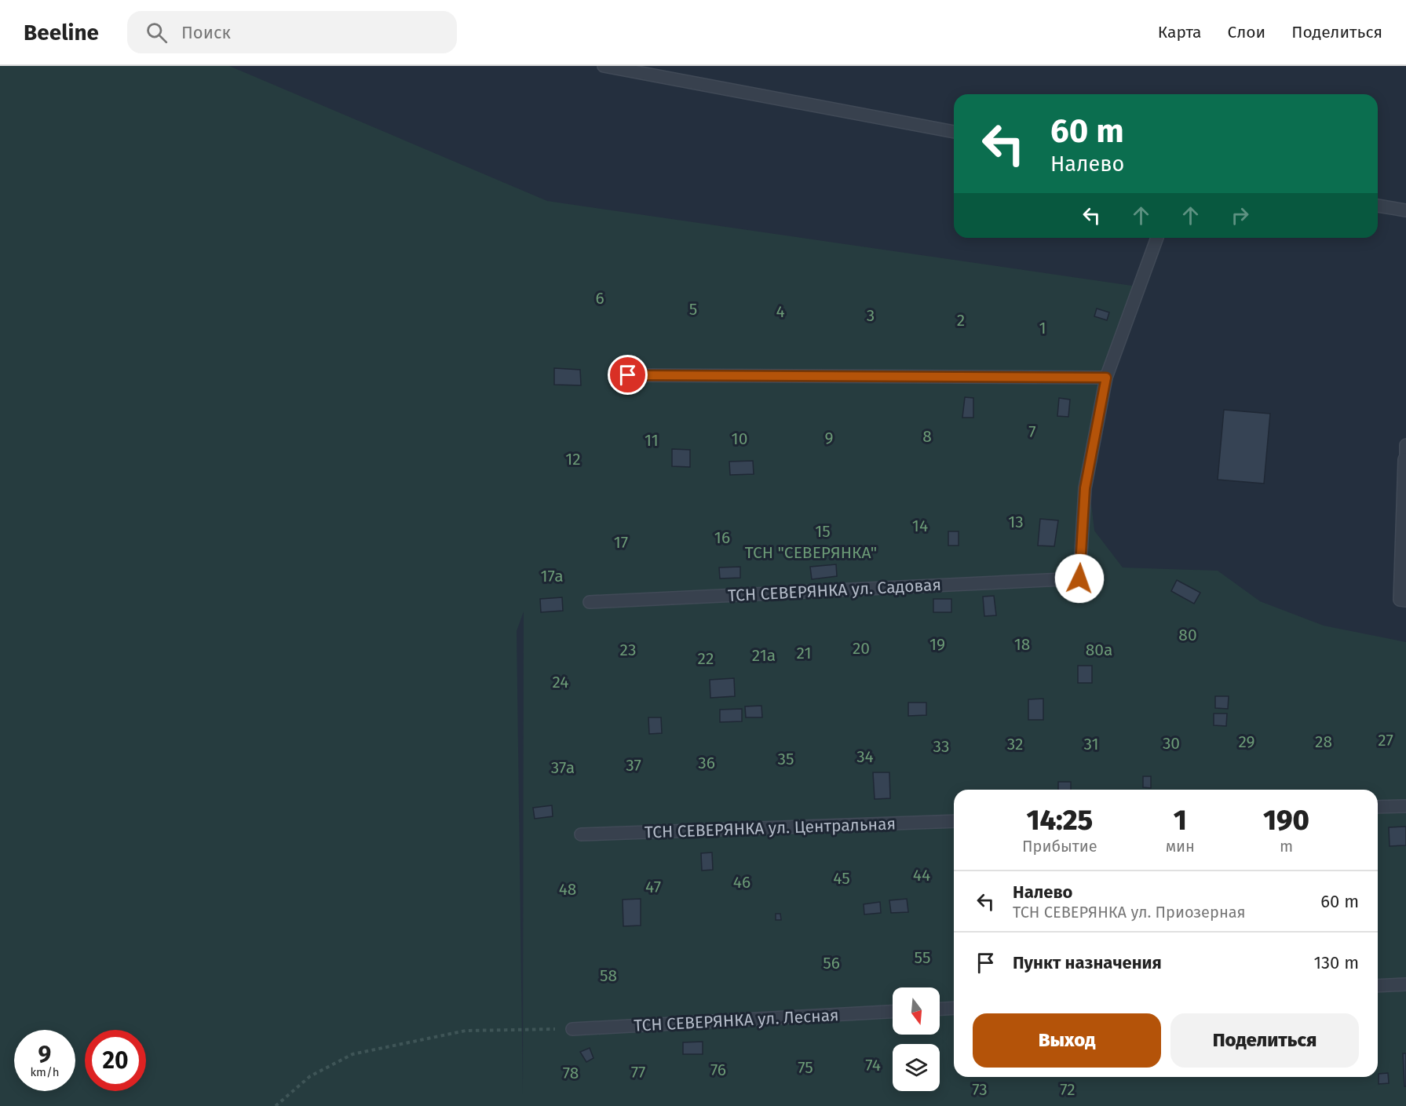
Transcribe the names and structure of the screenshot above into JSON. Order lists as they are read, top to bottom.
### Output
{
  "streets": {
    "lane": ["ТСН СЕВЕРЯНКА ул. Садовая", "ТСН СЕВЕРЯНКА ул. Центральная", "ТСН СЕВЕРЯНКА ул. Лесная"]
  },
  "parks": [
    "6",
    "5",
    "4",
    "3",
    "2",
    "1",
    "7",
    "8",
    "9",
    "10",
    "11",
    "12",
    "13",
    "14",
    "15",
    "16",
    "17",
    "ТСН \"СЕВЕРЯНКА\"",
    "17а",
    "80",
    "19",
    "18",
    "20",
    "23",
    "80а",
    "21",
    "21а",
    "22",
    "24",
    "27",
    "29",
    "28",
    "30",
    "32",
    "31",
    "33",
    "34",
    "35",
    "36",
    "37",
    "37а",
    "44",
    "45",
    "46",
    "47",
    "48",
    "55",
    "56",
    "58",
    "74",
    "75",
    "76",
    "77",
    "78",
    "73",
    "72"
  ],
  "north": "bottom",
  "page": {
    "header": "Beeline",
    "search": "Поиск",
    "nav": ["Карта", "Слои", "Поделиться"],
    "turn": ["60 m", "Налево"],
    "eta": [
      "14:25",
      "Прибытие",
      "1",
      "мин",
      "190",
      "m"
    ],
    "list": [
      {
        "name": "Налево",
        "note": "ТСН СЕВЕРЯНКА ул. Приозерная",
        "value": "60 m"
      },
      {
        "name": "Пункт назначения",
        "value": "130 m"
      }
    ],
    "buttons": ["Выход", "Поделиться"],
    "speed": "9 km/h",
    "limit": "20"
  }
}
